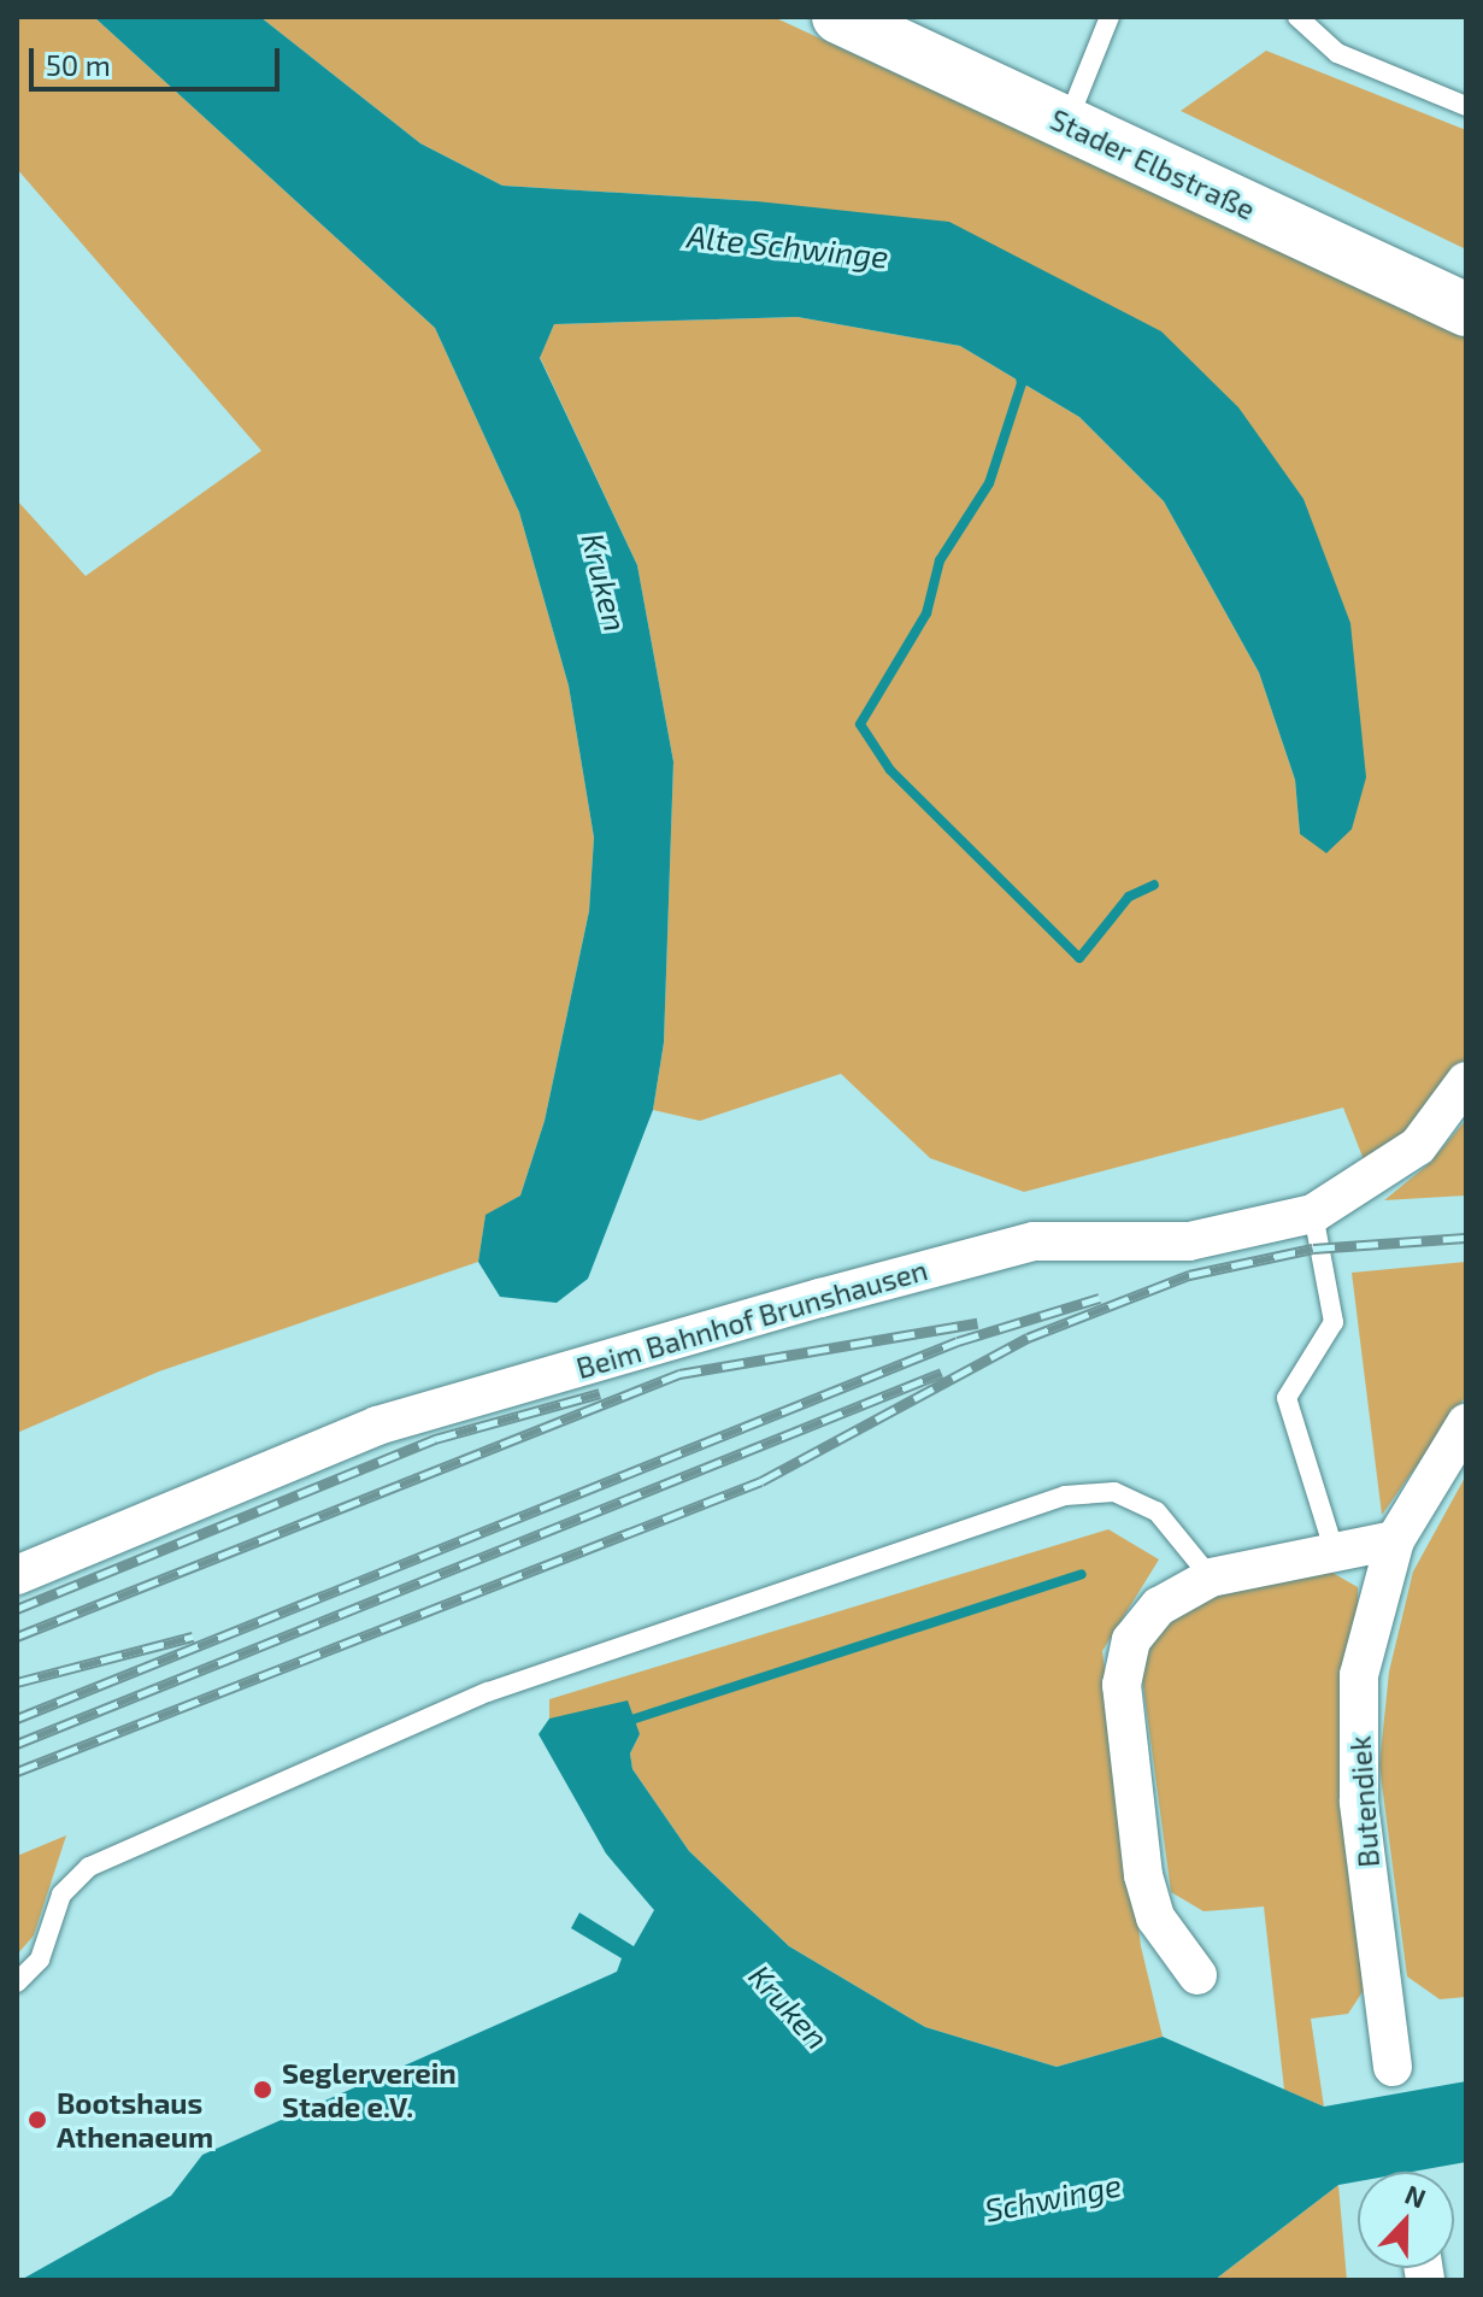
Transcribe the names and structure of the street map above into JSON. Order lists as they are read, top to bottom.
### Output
{
  "streets": {
    "street": ["Stader Elbstraße", "Beim Bahnhof Brunshausen", "Butendiek"]
  },
  "water": ["Alte Schwinge", "Kruken", "Schwinge"],
  "places": ["Seglerverein Stade e.V.", "Bootshaus Athenaeum"],
  "scale_bar": "50 m",
  "north": "top"
}
